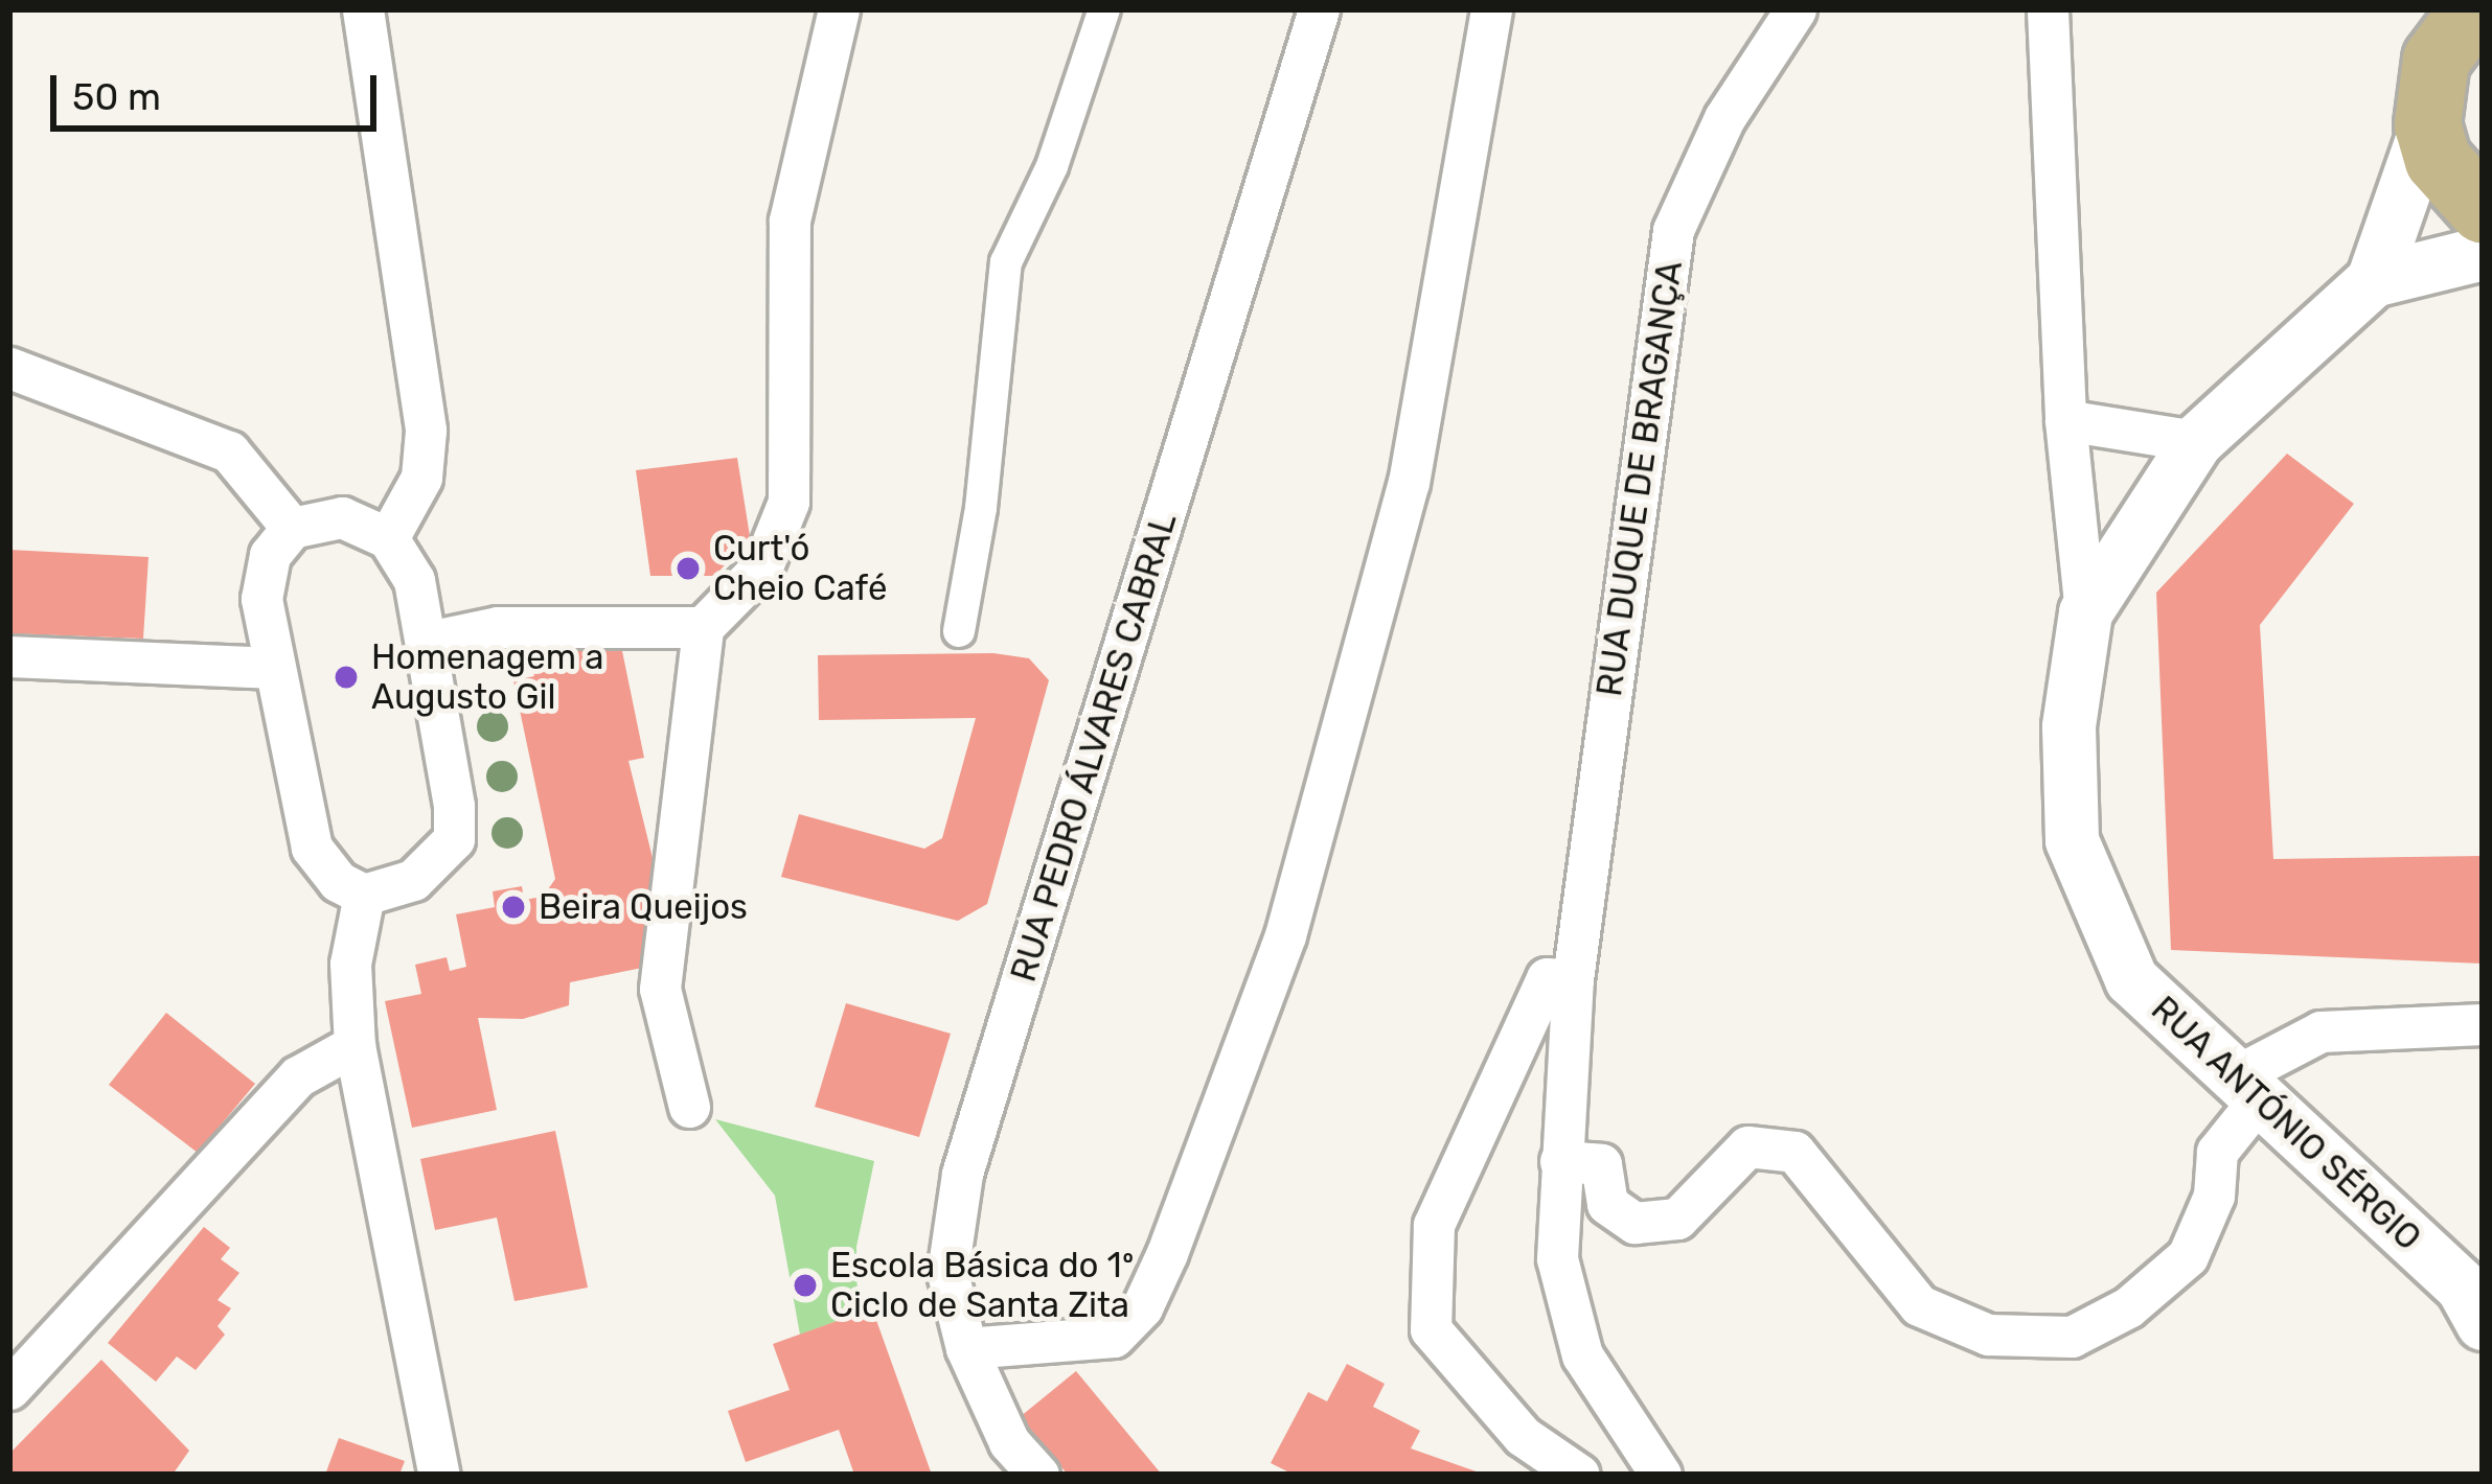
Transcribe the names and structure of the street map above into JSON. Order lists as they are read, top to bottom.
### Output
{
  "streets": {
    "street": ["RUA DUQUE DE BRAGANÇA", "RUA PEDRO ÁLVARES CABRAL", "RUA ANTÓNIO SÉRGIO"]
  },
  "places": [
    "Curt'ó Cheio Café",
    "Homenagem a Augusto Gil",
    "Beira Queijos",
    "Escola Básica do 1º Ciclo de Santa Zita"
  ],
  "scale_bar": "50 m"
}
